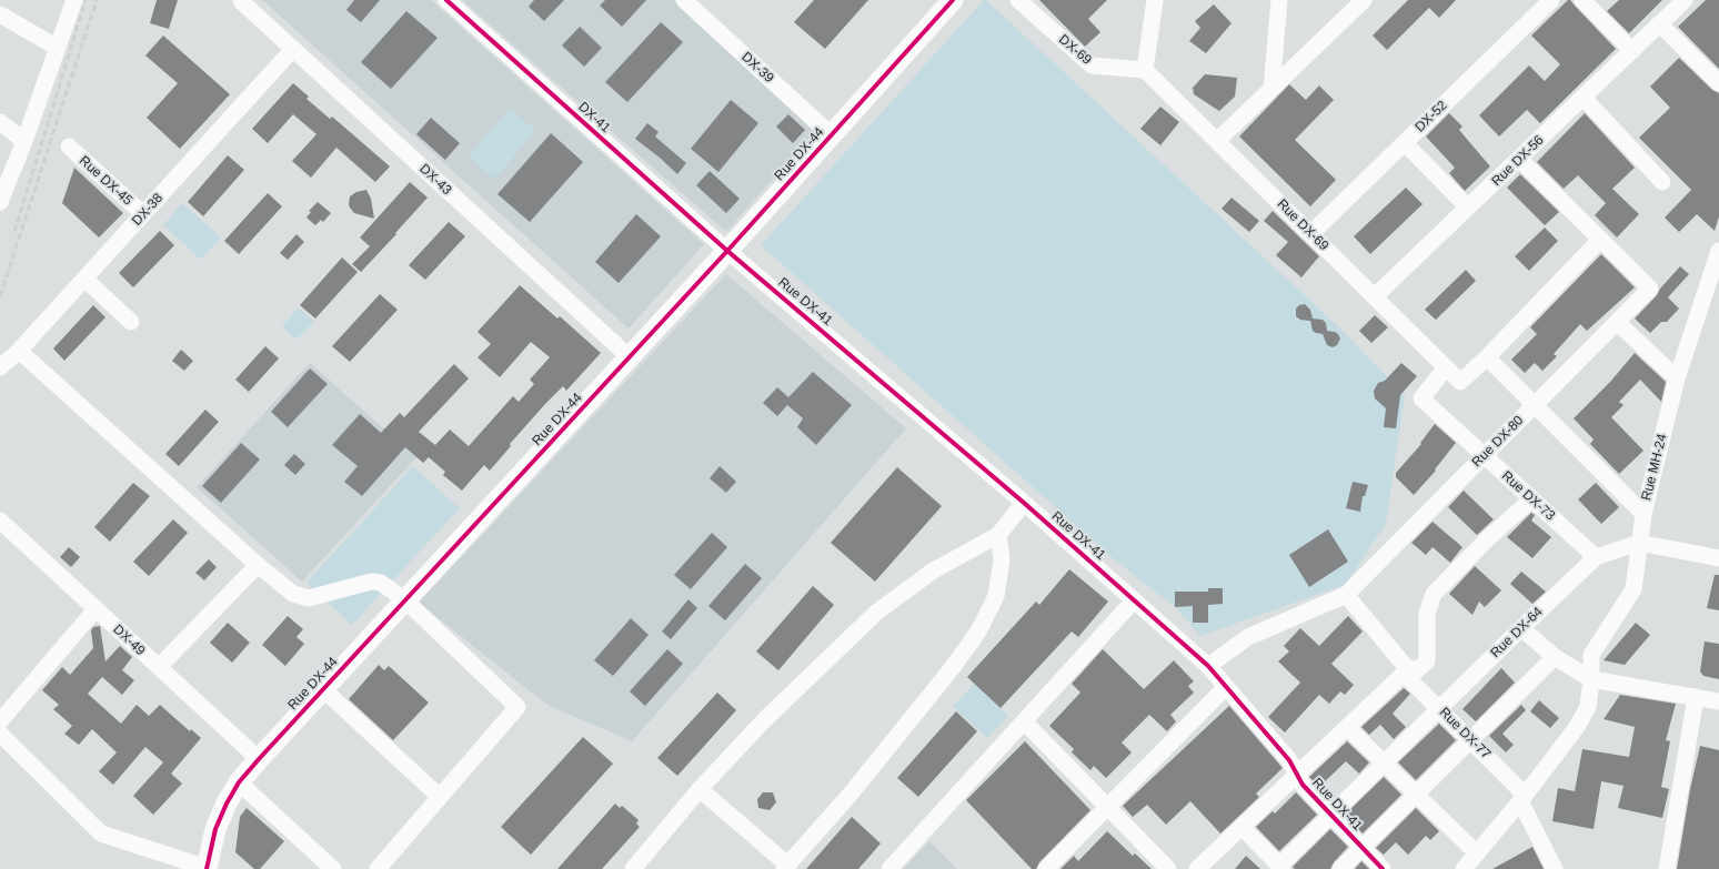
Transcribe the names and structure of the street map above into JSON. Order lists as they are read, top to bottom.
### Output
{
  "streets": {
    "street": [
      "DX-69",
      "DX-39",
      "DX-52",
      "DX-41",
      "Rue DX-44",
      "Rue DX-56",
      "DX-43",
      "Rue DX-45",
      "DX-38",
      "Rue DX-69",
      "Rue DX-41",
      "Rue DX-80",
      "Rue MH-24",
      "Rue DX-73",
      "Rue DX-64",
      "DX-49",
      "Rue DX-77"
    ]
  },
  "crossings": [
    ["DX-69", "Rue DX-69"],
    ["DX-39", "Rue DX-44"],
    ["DX-52", "Rue DX-69"],
    ["DX-41", "Rue DX-44"],
    ["DX-41", "Rue DX-41"],
    ["Rue DX-44", "DX-43"],
    ["Rue DX-44", "Rue DX-41"],
    ["Rue DX-44", "DX-49"],
    ["Rue DX-56", "Rue DX-69"],
    ["DX-43", "DX-38"],
    ["Rue DX-45", "DX-38"],
    ["Rue DX-69", "Rue DX-73"],
    ["Rue DX-41", "Rue DX-64"],
    ["Rue DX-80", "Rue DX-73"],
    ["Rue DX-80", "Rue DX-77"],
    ["Rue MH-24", "Rue DX-77"],
    ["Rue DX-73", "Rue DX-64"],
    ["Rue DX-64", "Rue DX-77"]
  ]
}
